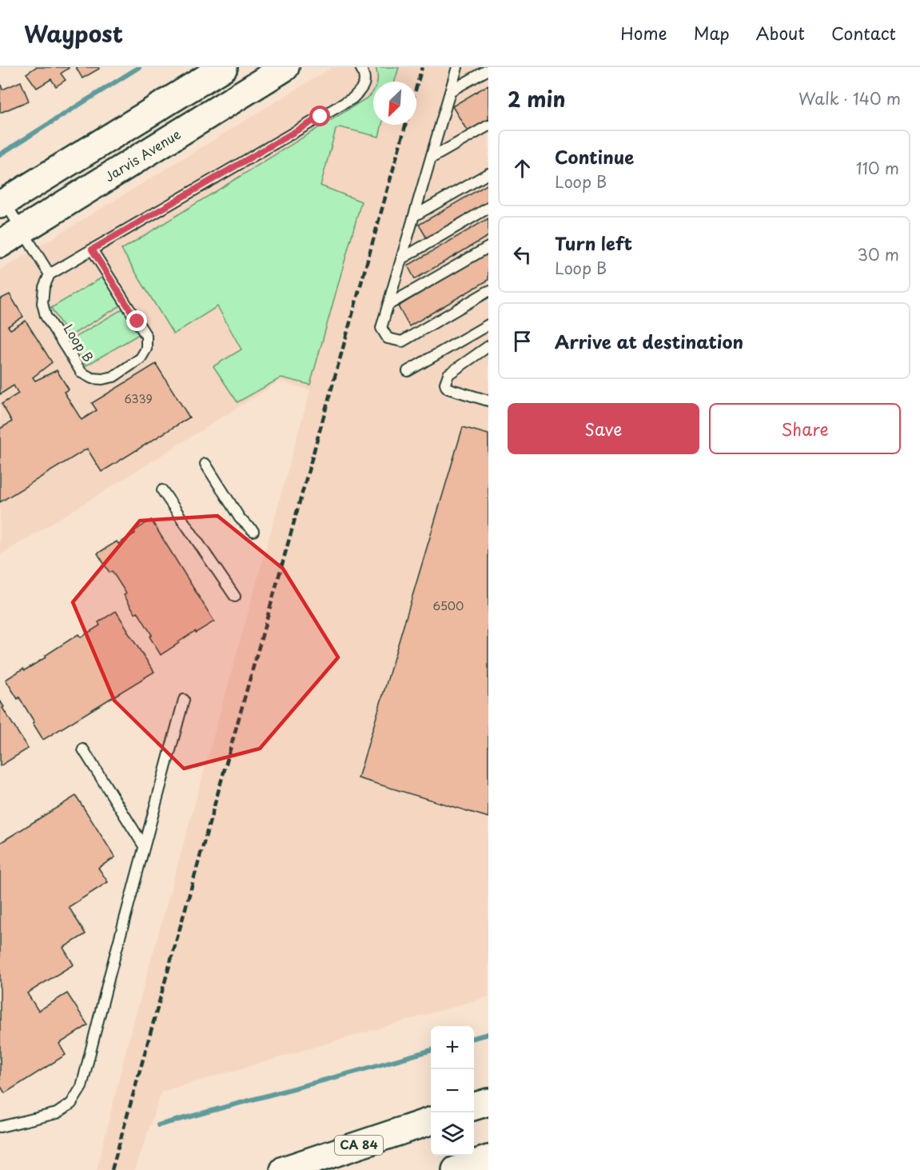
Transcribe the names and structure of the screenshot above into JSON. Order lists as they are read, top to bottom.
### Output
{
  "streets": {
    "main road": ["Jarvis Avenue", "CA 84"],
    "lane": ["Loop B"]
  },
  "house_numbers": ["6339", "6500"],
  "north": "bottom left",
  "page": {
    "header": "Waypost",
    "nav": [
      "Home",
      "Map",
      "About",
      "Contact"
    ],
    "heading": ["2 min", "Walk · 140 m"],
    "list": [
      ["Continue", "Loop B", "110 m"],
      ["Turn left", "Loop B", "30 m"],
      "Arrive at destination"
    ],
    "buttons": ["Save", "Share"],
    "map_buttons": ["+", "−"]
  }
}
